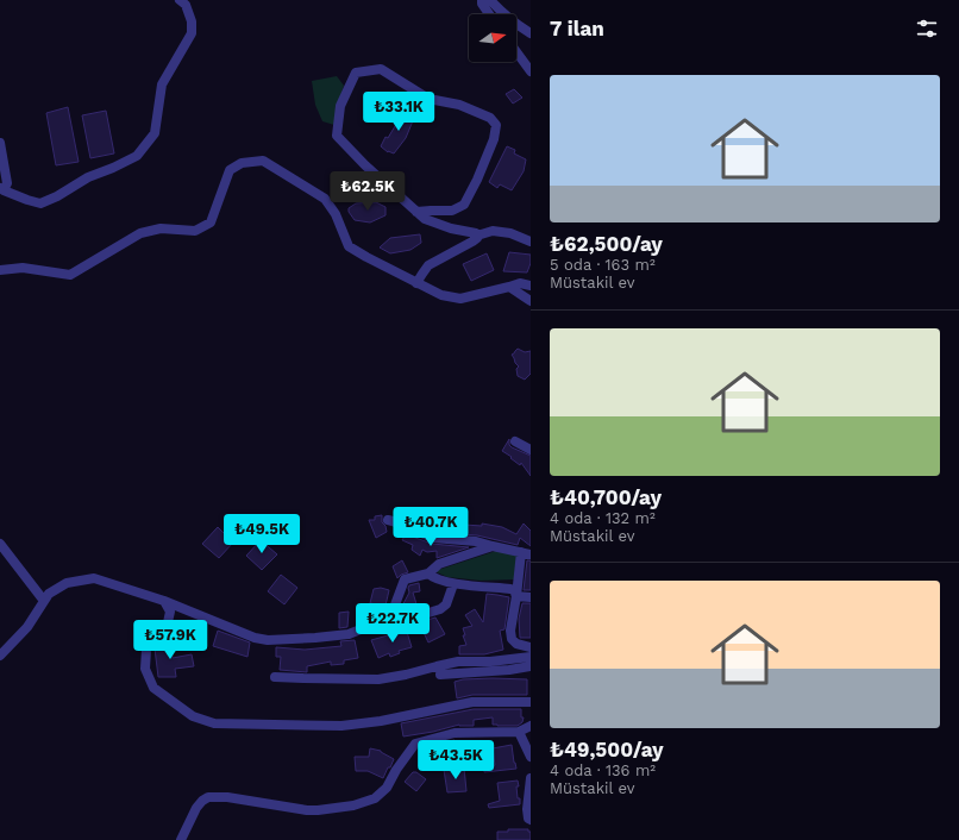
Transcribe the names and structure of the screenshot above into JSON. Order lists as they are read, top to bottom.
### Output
{
  "north": "right",
  "page": {
    "heading": "7 ilan",
    "list": [
      {
        "name": "₺62,500/ay",
        "note": "5 oda · 163 m² · Müstakil ev"
      },
      {
        "name": "₺40,700/ay",
        "note": "4 oda · 132 m² · Müstakil ev"
      },
      {
        "name": "₺49,500/ay",
        "note": "4 oda · 136 m² · Müstakil ev"
      }
    ],
    "price": [
      "₺33.1K",
      "₺62.5K",
      "₺40.7K",
      "₺49.5K",
      "₺22.7K",
      "₺57.9K",
      "₺43.5K"
    ]
  }
}
